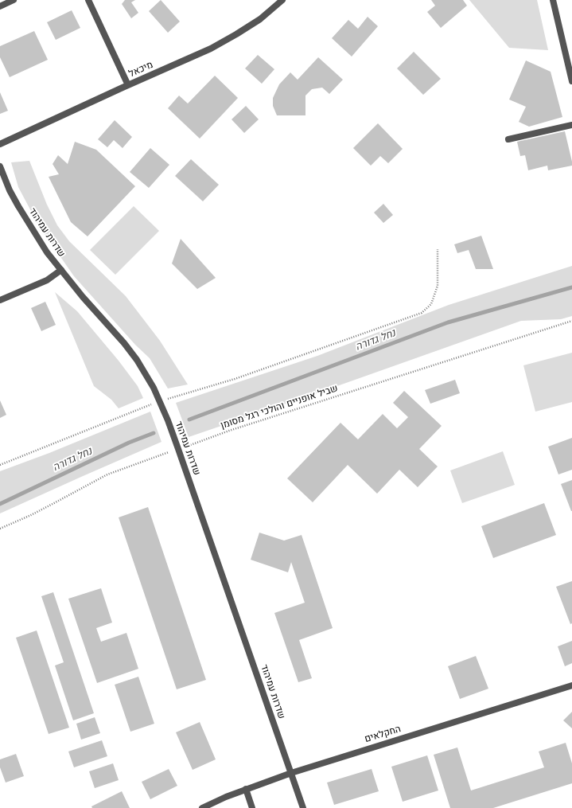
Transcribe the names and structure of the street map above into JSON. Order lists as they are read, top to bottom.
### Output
{
  "streets": {
    "street": ["מיכאל", "שדרות עמיהוד", "החקלאים"],
    "path": ["שביל אופניים והולכי רגל מסומן"]
  },
  "crossings": [
    ["שדרות עמיהוד", "שביל אופניים והולכי רגל מסומן"],
    ["שדרות עמיהוד", "החקלאים"]
  ],
  "water": ["נחל גדורה"]
}
